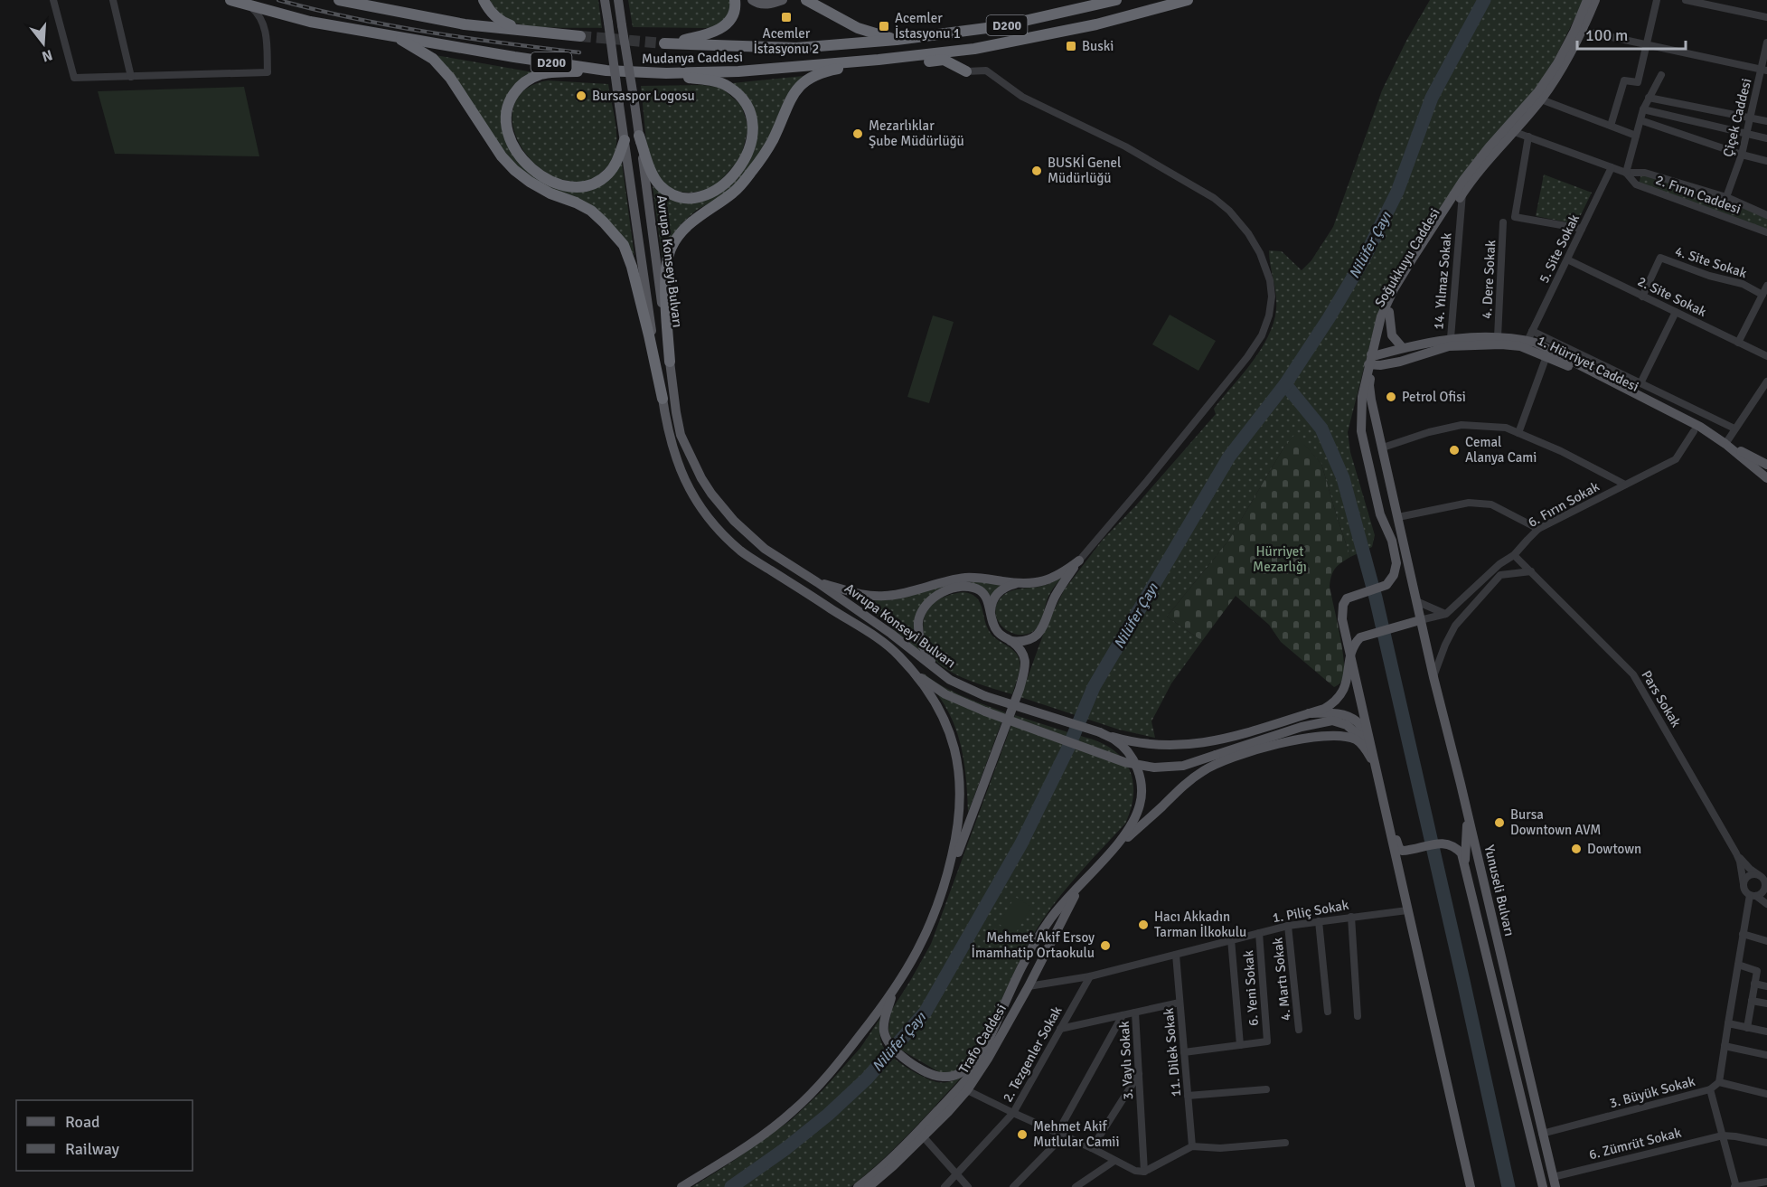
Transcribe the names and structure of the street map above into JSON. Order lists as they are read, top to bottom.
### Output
{
  "streets": {
    "highway": ["D200", "Mudanya Caddesi"],
    "main road": [
      "Soğukkuyu Caddesi",
      "Avrupa Konseyi Bulvarı",
      "1. Hürriyet Caddesi",
      "Yunuseli Bulvarı",
      "Trafo Caddesi"
    ],
    "street": [
      "Çiçek Caddesi",
      "2. Fırın Caddesi",
      "5. Site Sokak",
      "4. Site Sokak",
      "4. Dere Sokak",
      "14. Yılmaz Sokak",
      "2. Site Sokak",
      "6. Fırın Sokak",
      "Pars Sokak",
      "1. Piliç Sokak",
      "4. Martı Sokak",
      "6. Yeni Sokak",
      "11. Dilek Sokak",
      "2. Tezgenler Sokak",
      "3. Yaylı Sokak",
      "3. Büyük Sokak",
      "6. Zümrüt Sokak"
    ]
  },
  "crossings": [
    ["Çiçek Caddesi", "2. Fırın Caddesi"],
    ["2. Fırın Caddesi", "5. Site Sokak"],
    ["2. Fırın Caddesi", "Soğukkuyu Caddesi"],
    ["5. Site Sokak", "2. Site Sokak"],
    ["5. Site Sokak", "1. Hürriyet Caddesi"],
    ["Soğukkuyu Caddesi", "14. Yılmaz Sokak"],
    ["Soğukkuyu Caddesi", "1. Hürriyet Caddesi"],
    ["Soğukkuyu Caddesi", "Yunuseli Bulvarı"],
    ["Avrupa Konseyi Bulvarı", "Trafo Caddesi"],
    ["4. Site Sokak", "2. Site Sokak"],
    ["4. Dere Sokak", "1. Hürriyet Caddesi"],
    ["14. Yılmaz Sokak", "1. Hürriyet Caddesi"],
    ["1. Hürriyet Caddesi", "6. Fırın Sokak"],
    ["6. Fırın Sokak", "Pars Sokak"],
    ["6. Fırın Sokak", "Yunuseli Bulvarı"],
    ["Yunuseli Bulvarı", "3. Büyük Sokak"],
    ["Yunuseli Bulvarı", "6. Zümrüt Sokak"],
    ["1. Piliç Sokak", "4. Martı Sokak"],
    ["1. Piliç Sokak", "6. Yeni Sokak"],
    ["1. Piliç Sokak", "Trafo Caddesi"],
    ["1. Piliç Sokak", "11. Dilek Sokak"],
    ["1. Piliç Sokak", "2. Tezgenler Sokak"]
  ],
  "water": ["Nilüfer Çayı"],
  "parks": ["Hürriyet Mezarlığı"],
  "places": {
    "transit": ["Acemler İstasyonu 2", "Acemler İstasyonu 1", "Buski"],
    "other": [
      "Bursaspor Logosu",
      "Mezarlıklar Şube Müdürlüğü",
      "BUSKİ Genel Müdürlüğü",
      "Petrol Ofisi",
      "Cemal Alanya Cami",
      "Bursa Downtown AVM",
      "Dowtown",
      "Hacı Akkadın Tarman İlkokulu",
      "Mehmet Akif Ersoy İmamhatip Ortaokulu",
      "Mehmet Akif Mutlular Camii"
    ]
  },
  "legend": ["Road", "Railway"],
  "scale_bar": "100 m",
  "north": "bottom"
}
